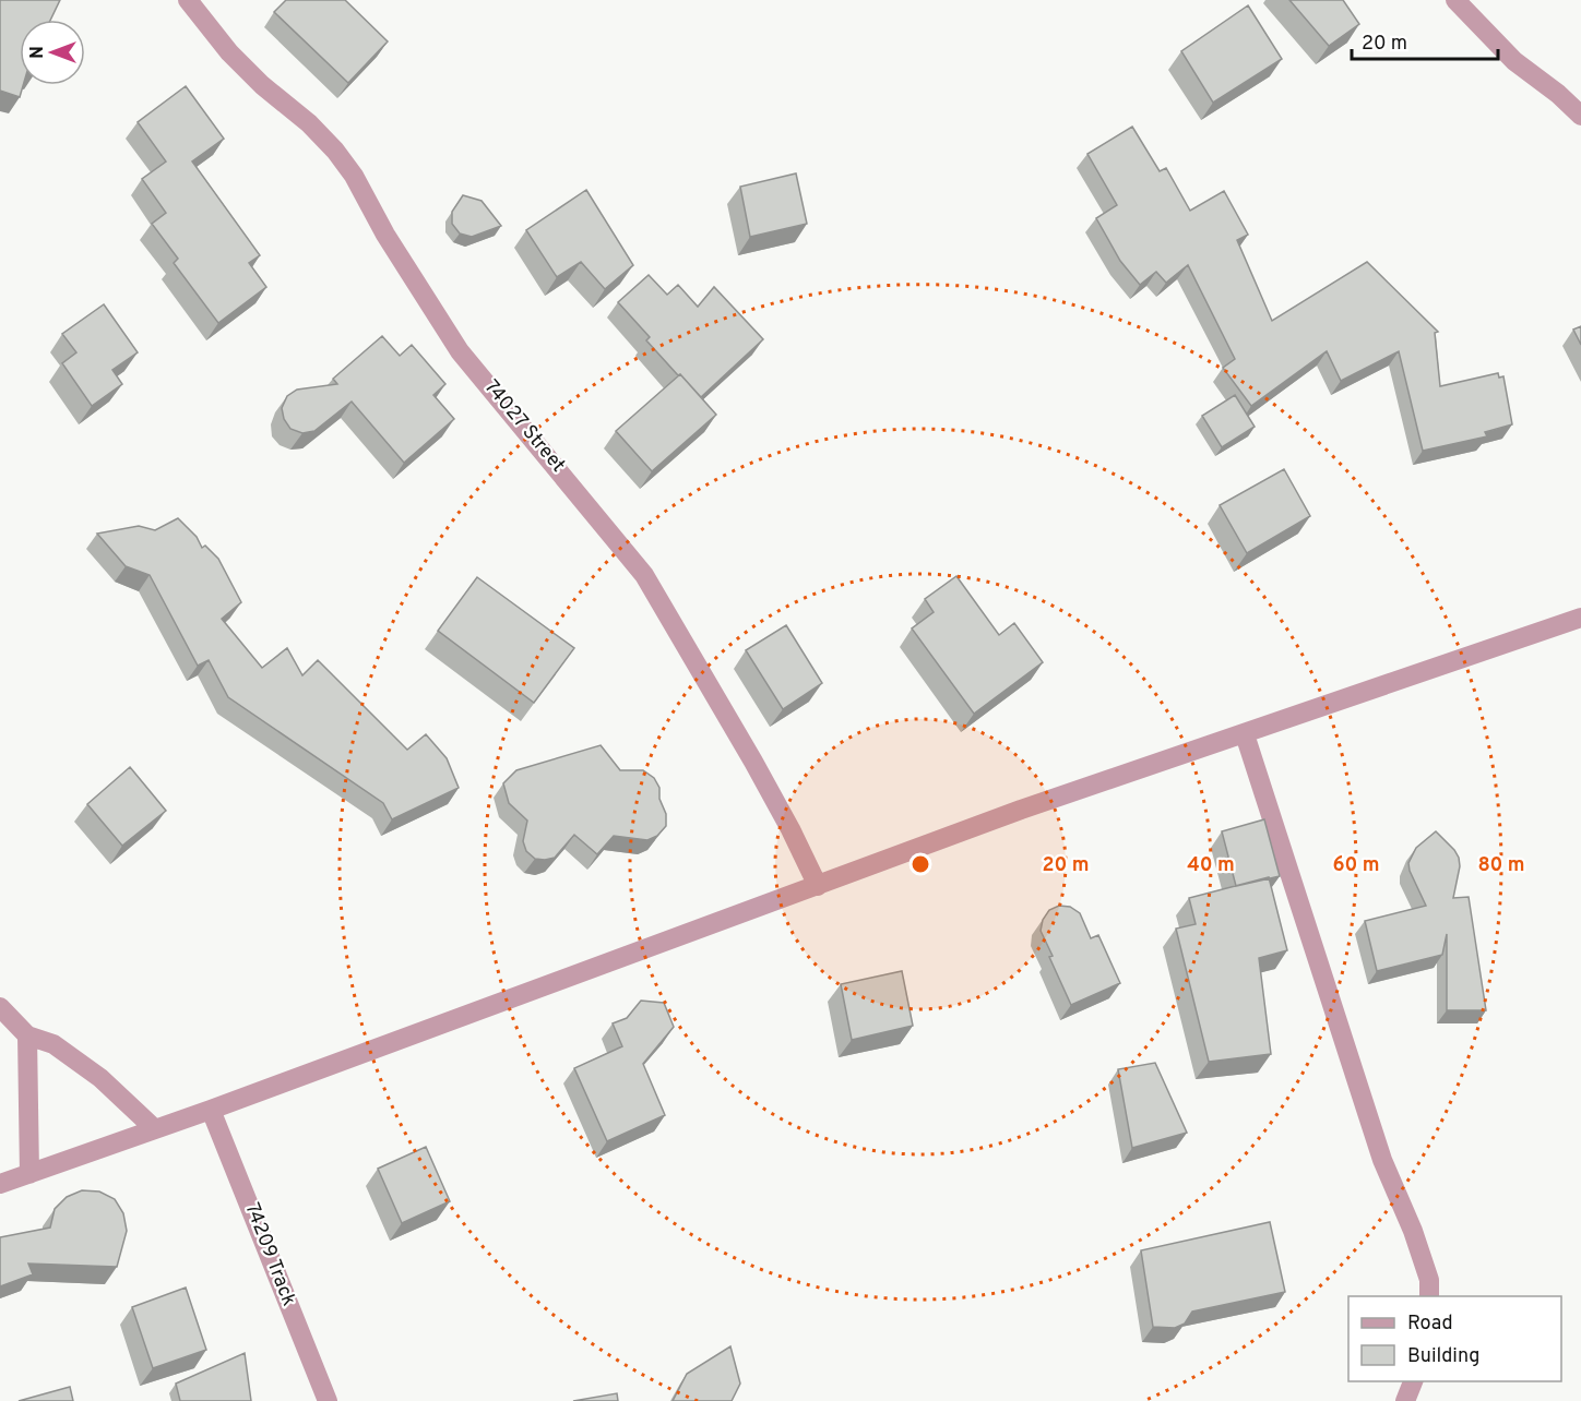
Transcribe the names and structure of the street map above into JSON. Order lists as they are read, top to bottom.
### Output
{
  "streets": {
    "street": ["74027 Street", "74209 Track"]
  },
  "legend": ["Road", "Building"],
  "scale_bar": "20 m",
  "north": "left",
  "rings": [
    "20 m",
    "40 m",
    "60 m",
    "80 m"
  ]
}
